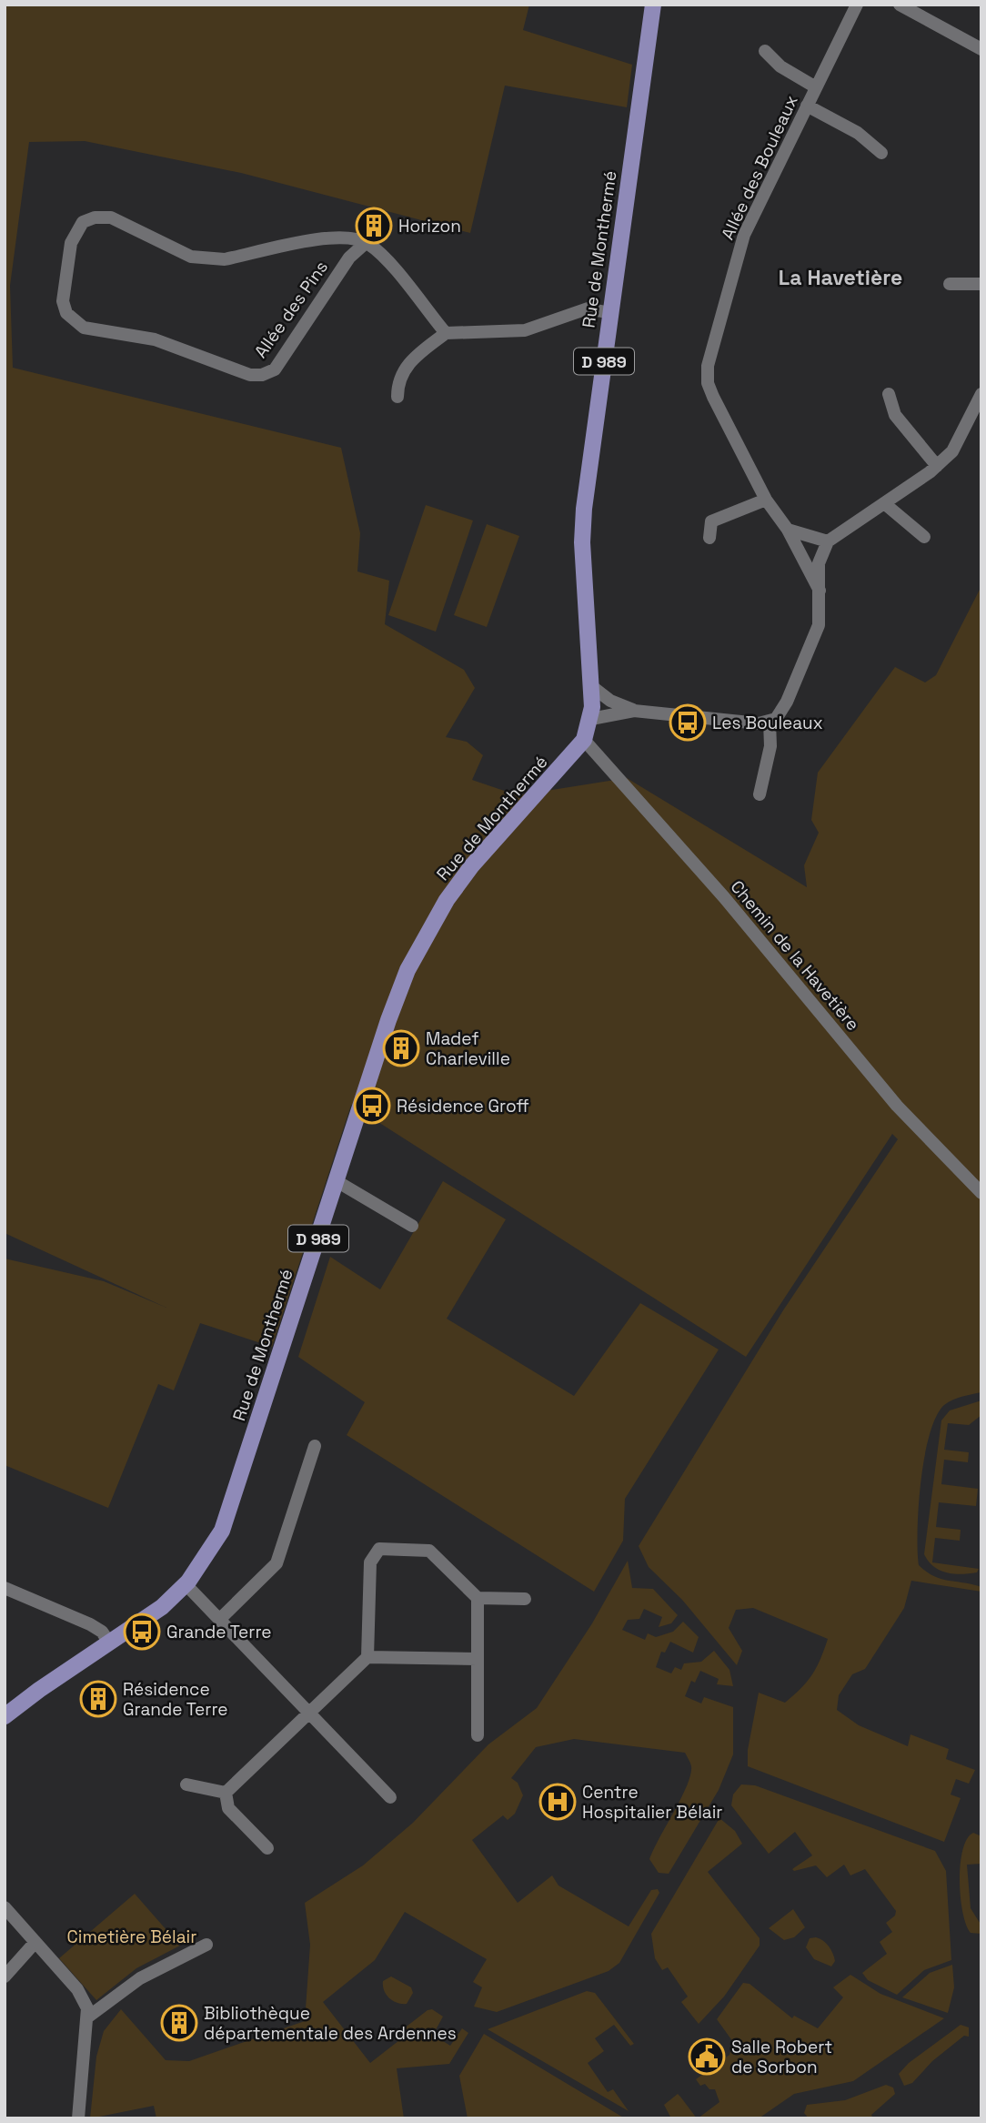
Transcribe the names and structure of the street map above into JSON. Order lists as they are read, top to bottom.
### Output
{
  "streets": {
    "main road": ["Rue de Monthermé", "D 989"],
    "street": ["Allée des Bouleaux", "Allée des Pins", "Chemin de la Havetière"]
  },
  "crossings": [
    ["Rue de Monthermé", "Chemin de la Havetière"]
  ],
  "districts": ["La Havetière"],
  "parks": ["Cimetière Bélair"],
  "places": {
    "building": [
      "Horizon",
      "Madef Charleville",
      "Résidence Grande Terre",
      "Bibliothèque départementale des Ardennes"
    ],
    "bus stop": ["Les Bouleaux", "Résidence Groff", "Grande Terre"],
    "hospital": ["Centre Hospitalier Bélair"],
    "public building": ["Salle Robert de Sorbon"]
  }
}
